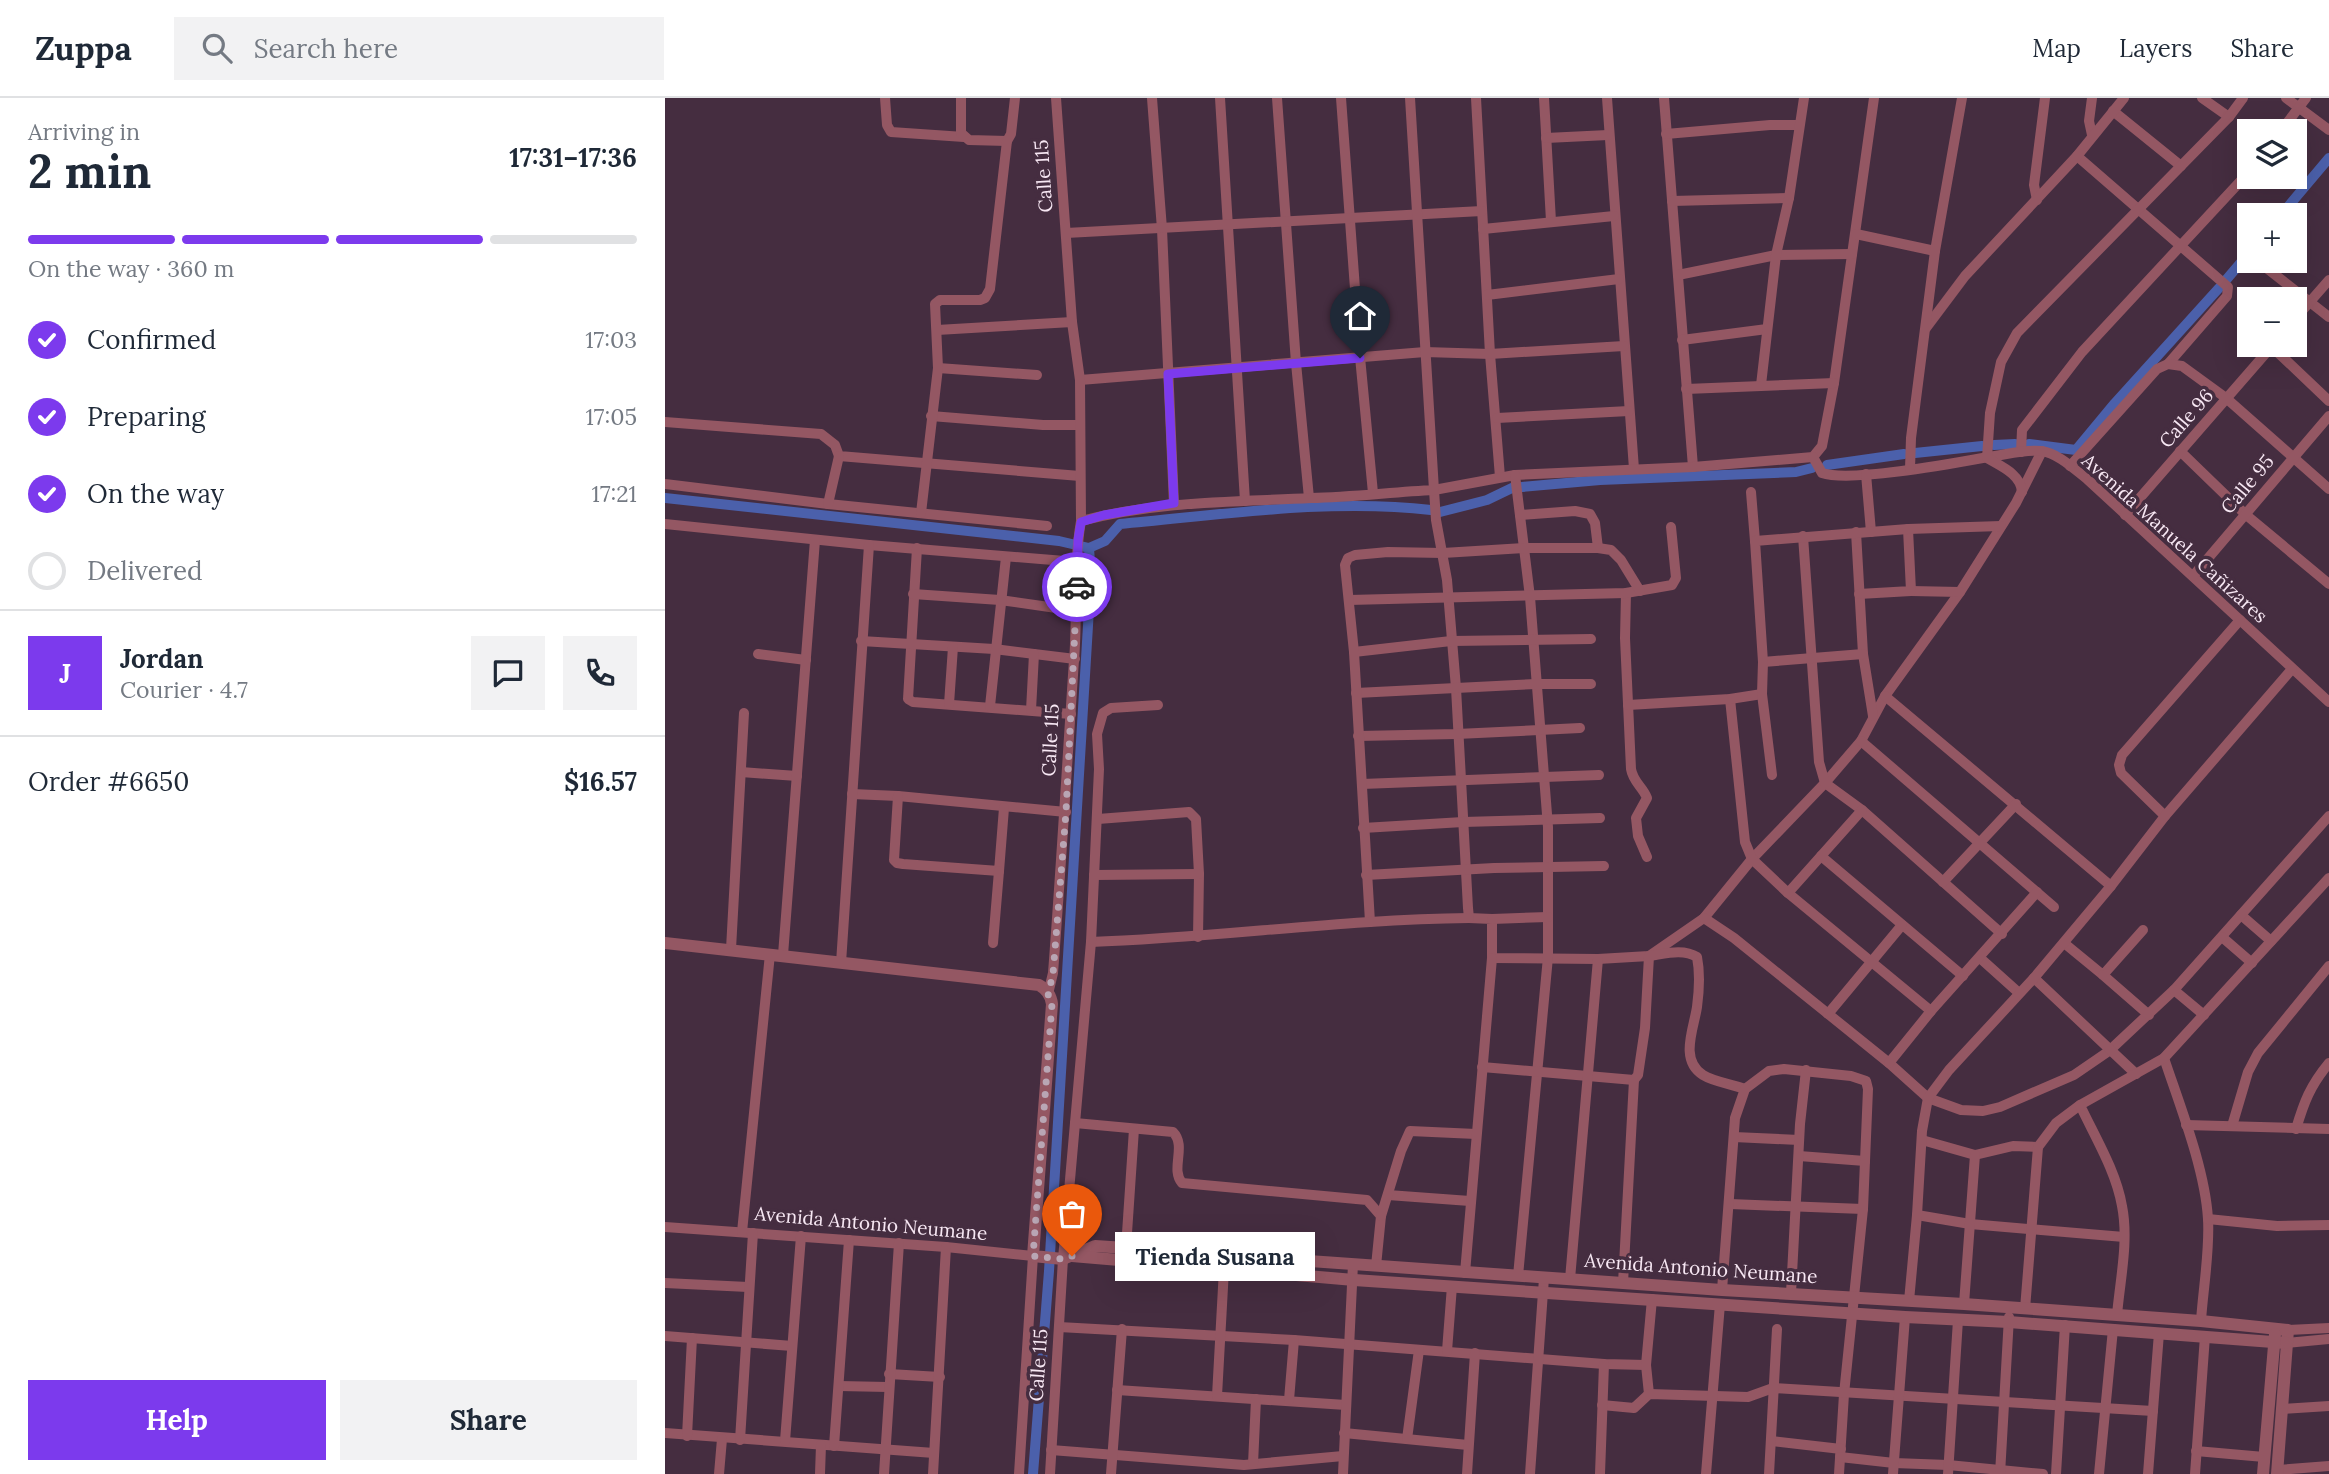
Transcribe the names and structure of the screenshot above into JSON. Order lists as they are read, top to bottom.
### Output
{
  "streets": {
    "street": [
      "Calle 115",
      "Calle 96",
      "Calle 95",
      "Avenida Manuela Cañizares",
      "Avenida Antonio Neumane"
    ]
  },
  "crossings": [
    ["Calle 115", "Avenida Antonio Neumane"],
    ["Calle 96", "Avenida Manuela Cañizares"],
    ["Calle 95", "Avenida Manuela Cañizares"]
  ],
  "places": ["Tienda Susana"],
  "page": {
    "header": "Zuppa",
    "search": "Search here",
    "nav": ["Map", "Layers", "Share"],
    "heading": ["2 min", "Arriving in", "17:31–17:36"],
    "panel": [
      "Jordan",
      "Courier · 4.7",
      "Order #6650",
      "$16.57"
    ],
    "map_buttons": ["+", "−"],
    "bar": "On the way · 360 m",
    "list": [
      ["Confirmed", "17:03"],
      ["Preparing", "17:05"],
      ["On the way", "17:21"],
      "Delivered"
    ],
    "round": "J",
    "bubble": "Tienda Susana",
    "buttons": ["Help", "Share"]
  }
}
